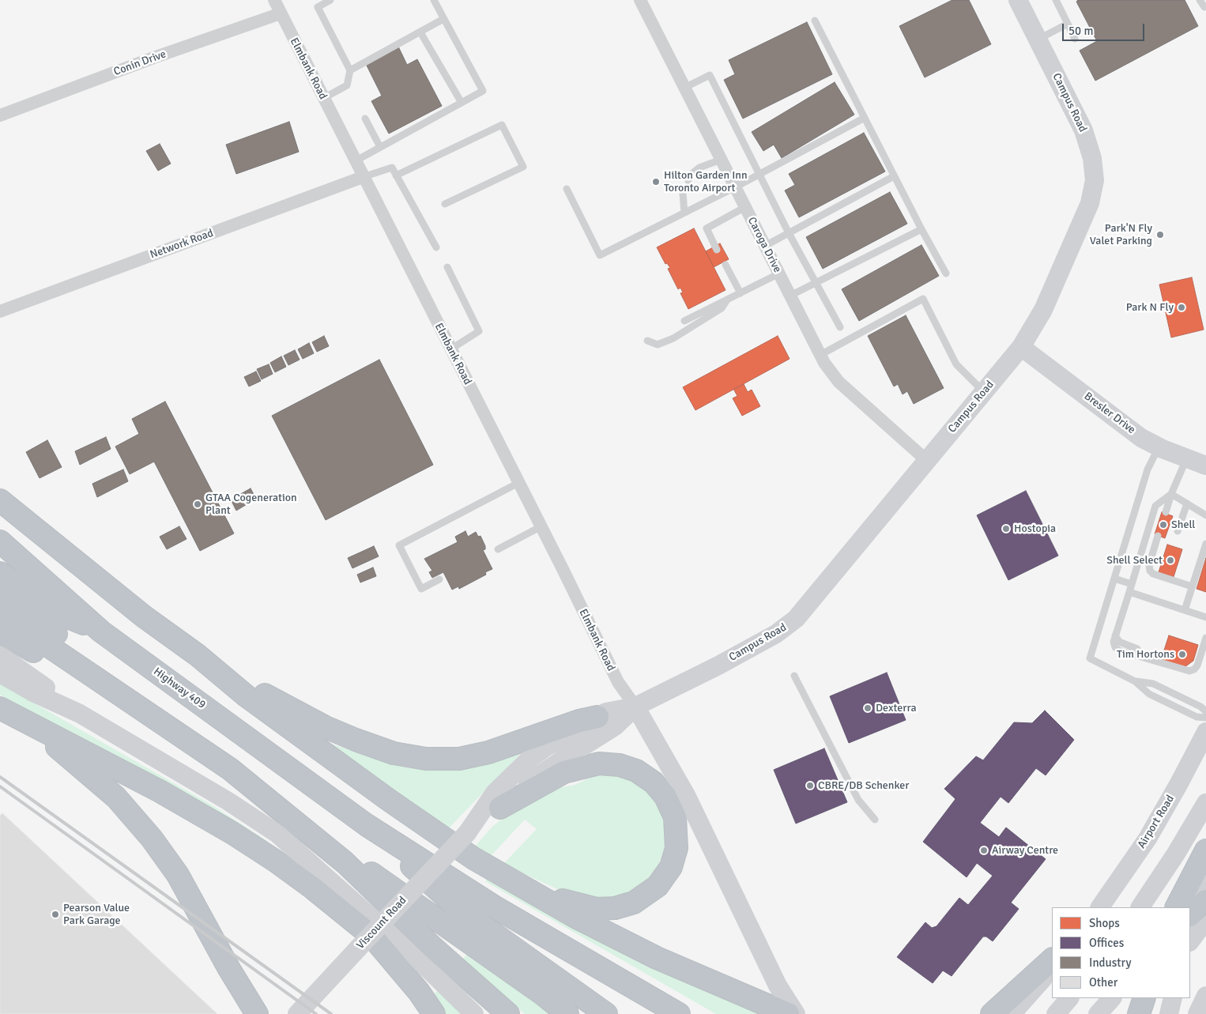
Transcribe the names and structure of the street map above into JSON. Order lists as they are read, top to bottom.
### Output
{
  "streets": {
    "highway": ["Highway 409"],
    "street": [
      "Conin Drive",
      "Elmbank Road",
      "Campus Road",
      "Network Road",
      "Caroga Drive",
      "Bresler Drive",
      "Airport Road",
      "Viscount Road"
    ]
  },
  "crossings": [
    ["Conin Drive", "Elmbank Road"],
    ["Elmbank Road", "Campus Road"],
    ["Elmbank Road", "Network Road"],
    ["Campus Road", "Caroga Drive"],
    ["Campus Road", "Bresler Drive"],
    ["Campus Road", "Viscount Road"]
  ],
  "places": [
    "Hilton Garden Inn Toronto Airport",
    "Park'N Fly Valet Parking",
    "Park N Fly",
    "GTAA Cogeneration Plant",
    "Shell",
    "Hostopia",
    "Shell Select",
    "Tim Hortons",
    "Dexterra",
    "CBRE/DB Schenker",
    "Airway Centre",
    "Pearson Value Park Garage"
  ],
  "legend": [
    "Shops",
    "Offices",
    "Industry",
    "Other"
  ],
  "scale_bar": "50 m"
}
